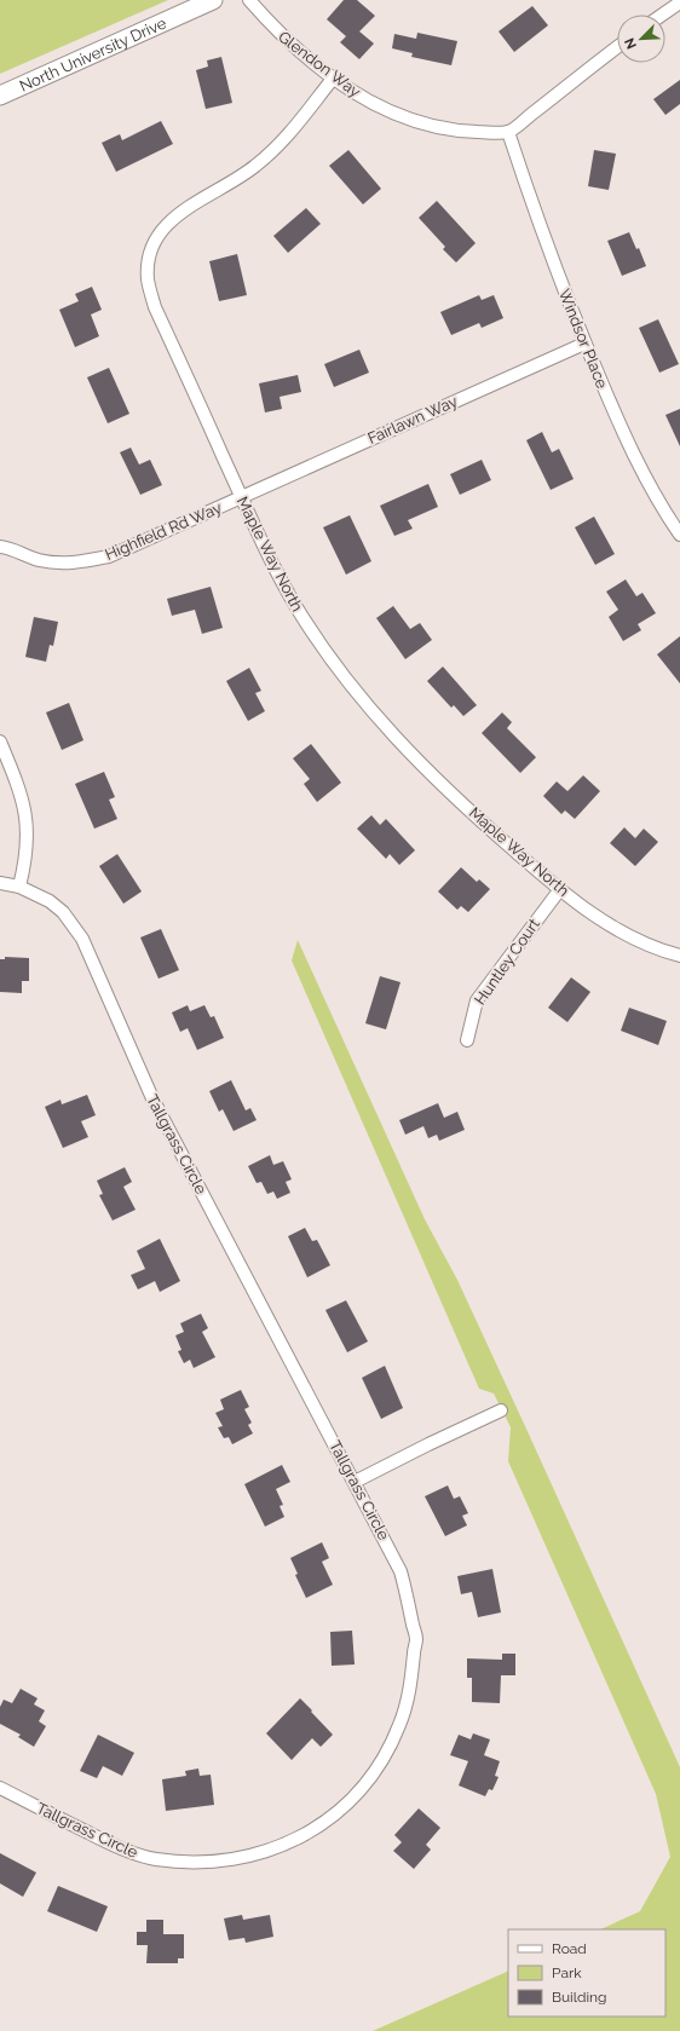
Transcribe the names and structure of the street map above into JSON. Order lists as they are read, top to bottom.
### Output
{
  "streets": {
    "street": [
      "North University Drive",
      "Glendon Way",
      "Windsor Place",
      "Fairlawn Way",
      "Highfield Rd Way",
      "Maple Way North",
      "Huntley Court",
      "Tallgrass Circle"
    ]
  },
  "crossings": [
    ["Glendon Way", "Windsor Place"],
    ["Glendon Way", "Maple Way North"],
    ["Windsor Place", "Fairlawn Way"],
    ["Fairlawn Way", "Highfield Rd Way"],
    ["Fairlawn Way", "Maple Way North"],
    ["Highfield Rd Way", "Maple Way North"],
    ["Maple Way North", "Huntley Court"]
  ],
  "legend": ["Road", "Park", "Building"],
  "north": "bottom left"
}
